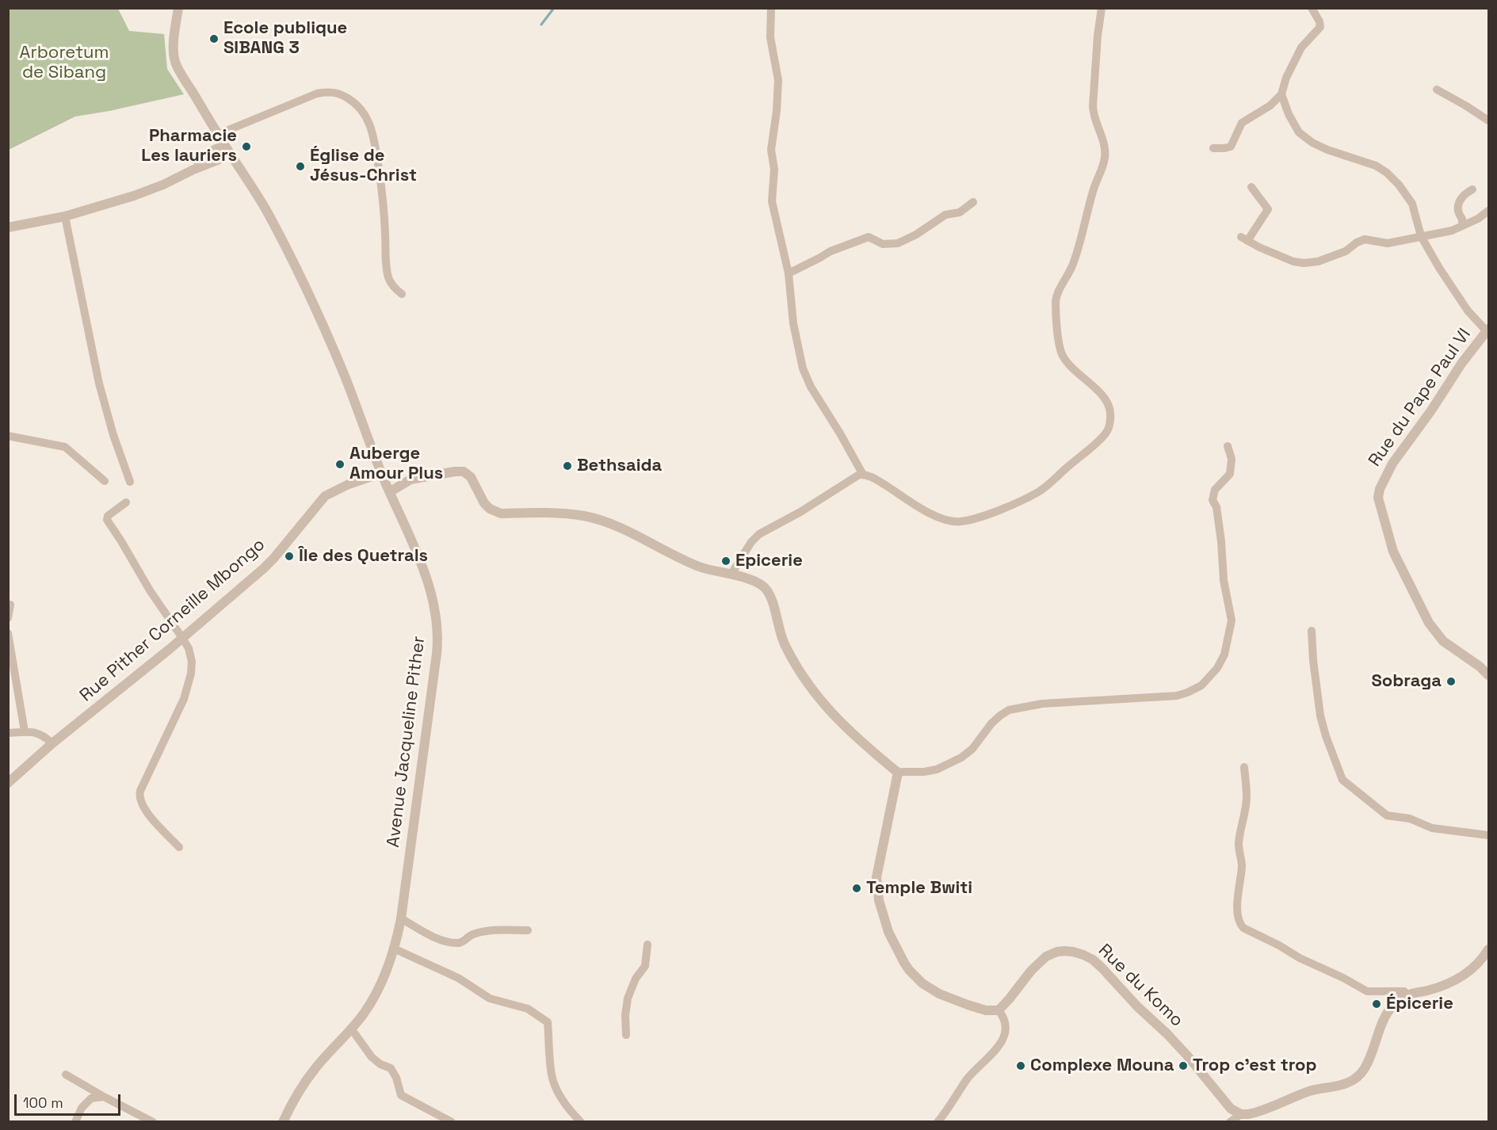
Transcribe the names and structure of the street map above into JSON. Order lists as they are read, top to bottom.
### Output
{
  "streets": {
    "street": [
      "Rue du Pape Paul VI",
      "Rue Pither Corneille Mbongo",
      "Avenue Jacqueline Pither",
      "Rue du Komo"
    ]
  },
  "crossings": [
    ["Rue Pither Corneille Mbongo", "Avenue Jacqueline Pither"]
  ],
  "parks": ["Arboretum de Sibang"],
  "places": [
    "Ecole publique SIBANG 3",
    "Pharmacie Les lauriers",
    "Église de Jésus-Christ",
    "Auberge Amour Plus",
    "Bethsaida",
    "Île des Quetrals",
    "Epicerie",
    "Sobraga",
    "Temple Bwiti",
    "Épicerie",
    "Complexe Mouna",
    "Trop c'est trop"
  ],
  "scale_bar": "100 m"
}
